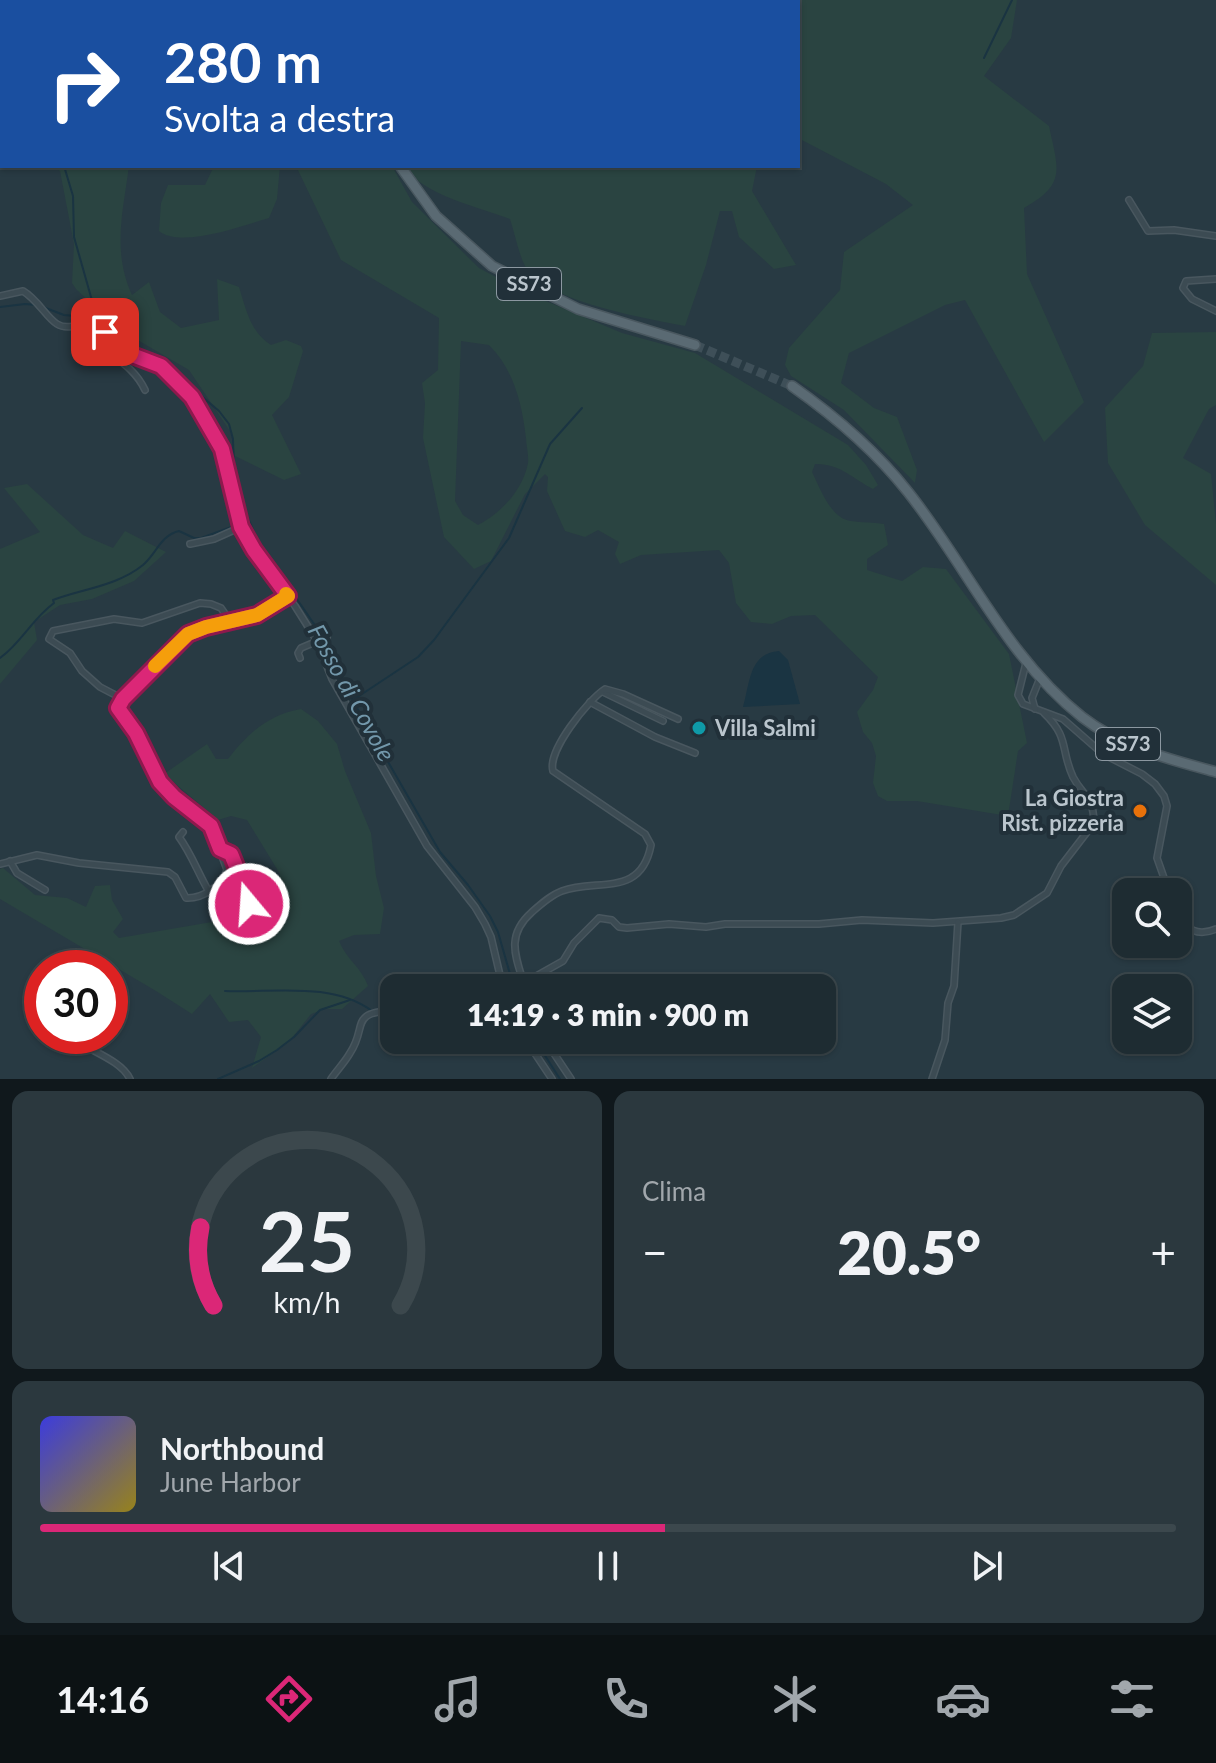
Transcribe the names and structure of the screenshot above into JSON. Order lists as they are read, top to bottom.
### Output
{
  "streets": {
    "main road": ["SS73"]
  },
  "water": ["Fosso di Covole"],
  "places": ["Villa Salmi", "La Giostra Rist. pizzeria"],
  "page": {
    "turn": ["280 m", "Svolta a destra"],
    "limit": "30",
    "trip": "14:19 · 3 min · 900 m",
    "tile": "Clima",
    "heat": ["−", "20.5°", "+"],
    "song": ["Northbound", "June Harbor"],
    "tabs": "14:16",
    "gauge": ["25", "km/h"]
  }
}
